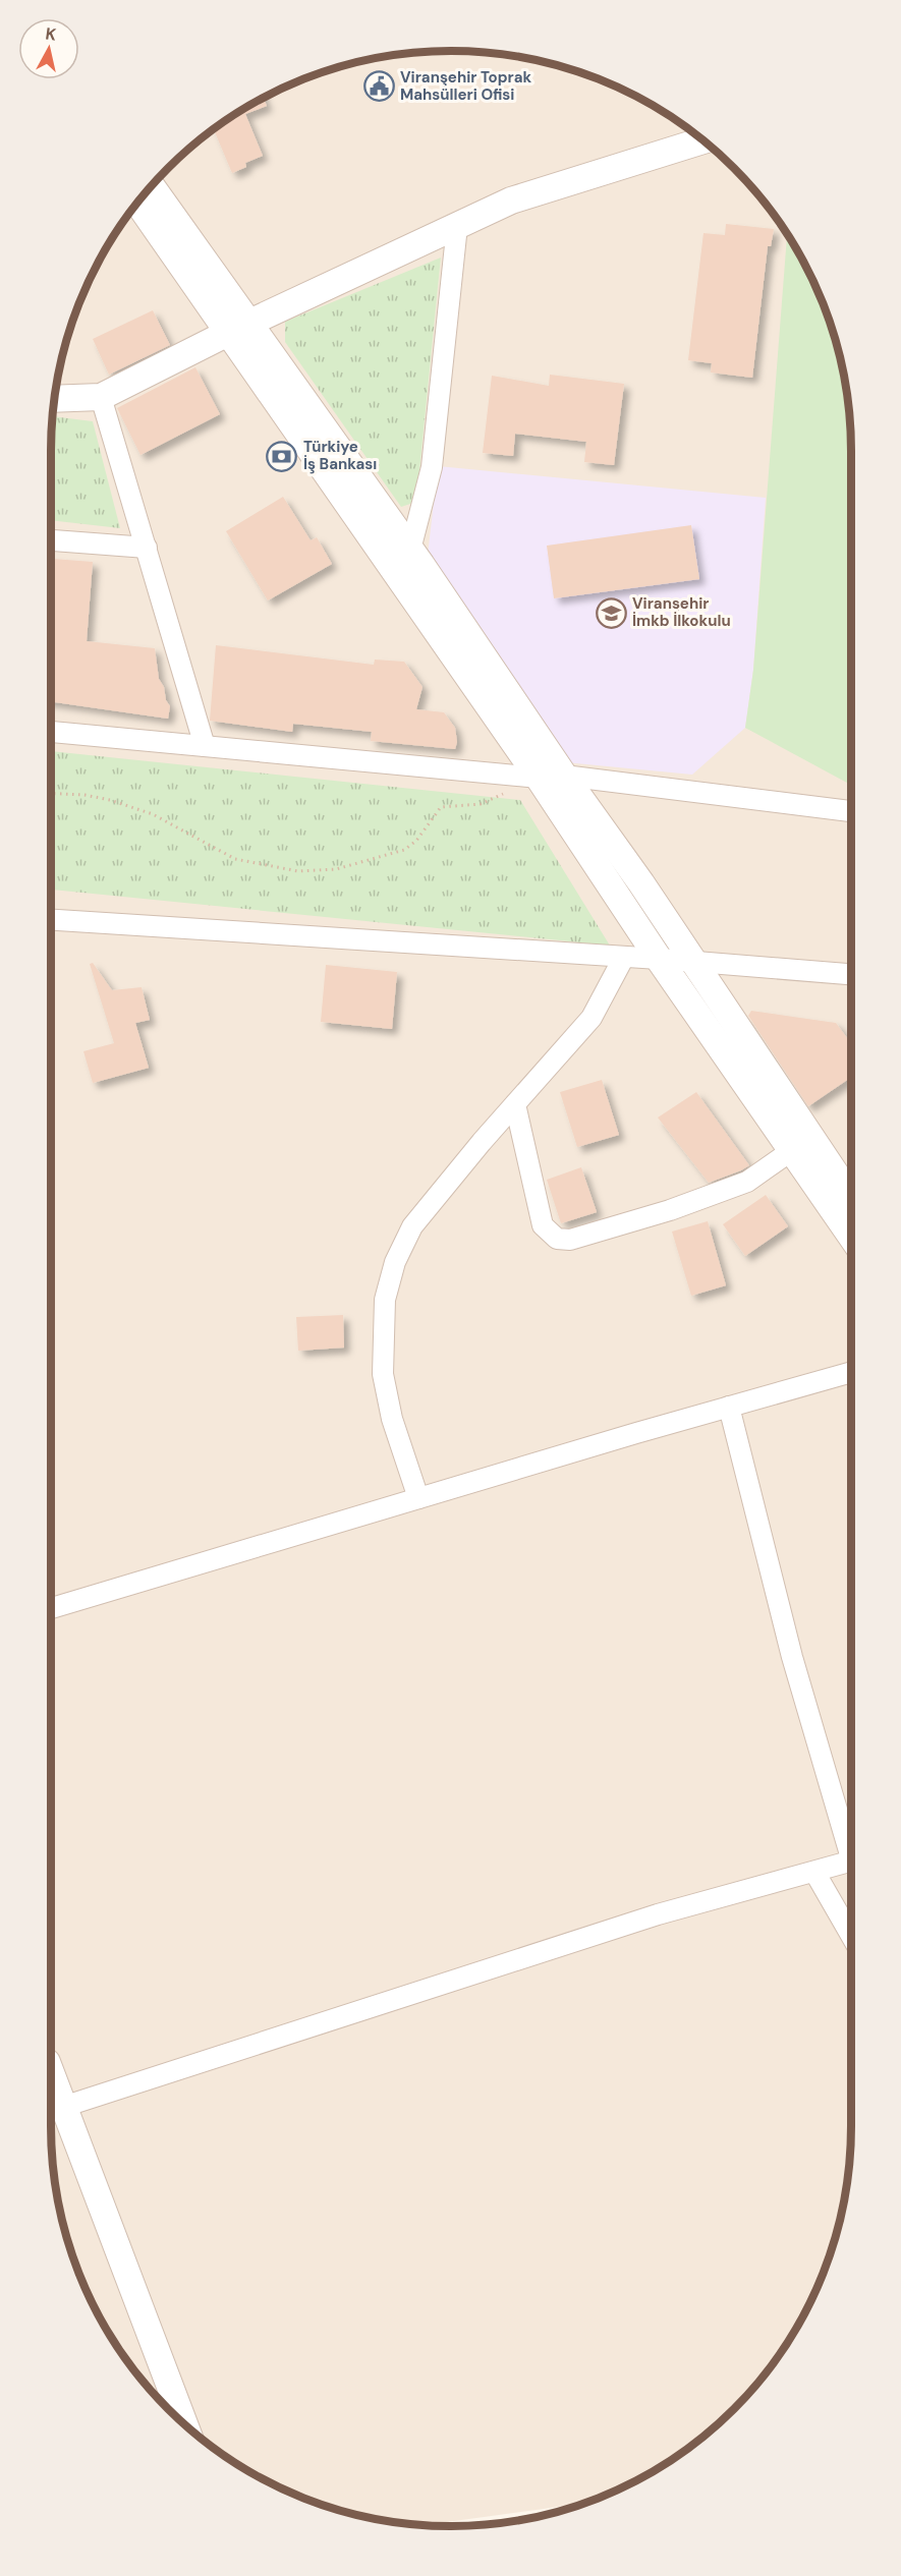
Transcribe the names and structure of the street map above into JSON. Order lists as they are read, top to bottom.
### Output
{
  "places": {
    "public building": ["Viranşehir Toprak Mahsülleri Ofisi"],
    "bank": ["Türkiye İş Bankası"],
    "school or university": ["Viranşehir İmkb İlkokulu"]
  },
  "north": "top"
}
